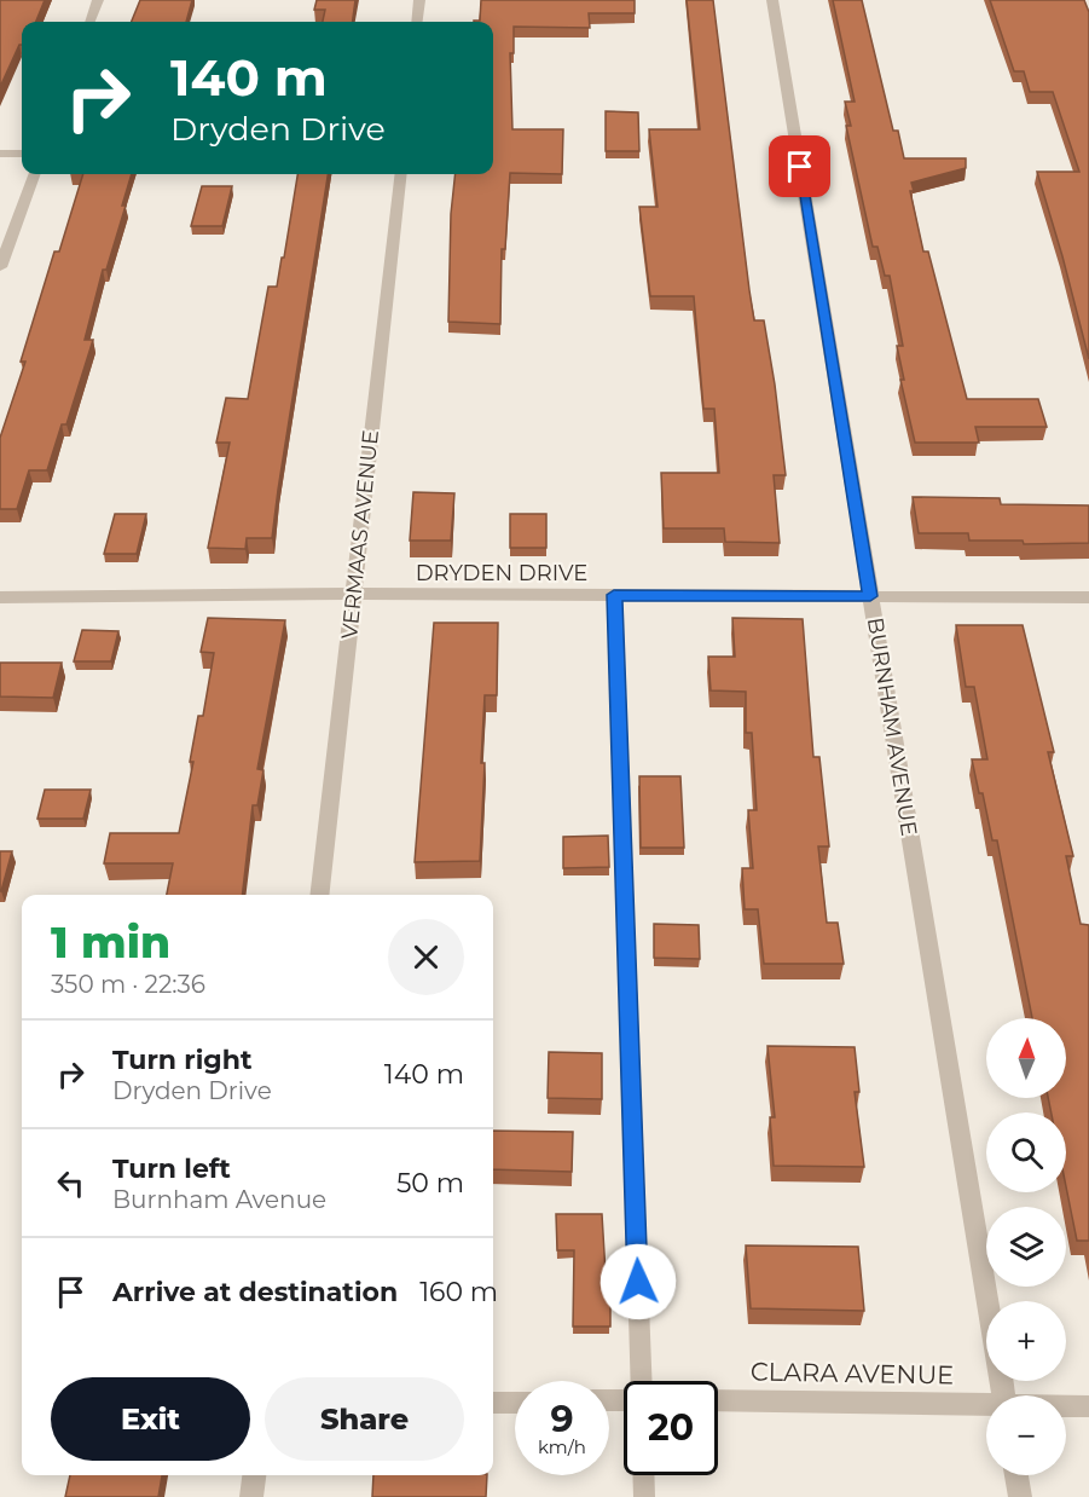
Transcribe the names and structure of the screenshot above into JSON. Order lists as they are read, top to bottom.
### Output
{
  "streets": {
    "street": [
      "VERMAAS AVENUE",
      "DRYDEN DRIVE",
      "BURNHAM AVENUE",
      "CLARA AVENUE"
    ]
  },
  "crossings": [
    ["VERMAAS AVENUE", "DRYDEN DRIVE"],
    ["DRYDEN DRIVE", "BURNHAM AVENUE"]
  ],
  "north": "top",
  "page": {
    "turn": ["140 m", "Dryden Drive"],
    "heading": ["1 min", "350 m · 22:36"],
    "map_buttons": ["+", "−"],
    "list": [
      {
        "name": "Turn right",
        "note": "Dryden Drive",
        "value": "140 m"
      },
      {
        "name": "Turn left",
        "note": "Burnham Avenue",
        "value": "50 m"
      },
      {
        "name": "Arrive at destination",
        "value": "160 m"
      }
    ],
    "buttons": ["Exit", "Share"],
    "speed": "9 km/h",
    "limit": "20"
  }
}
